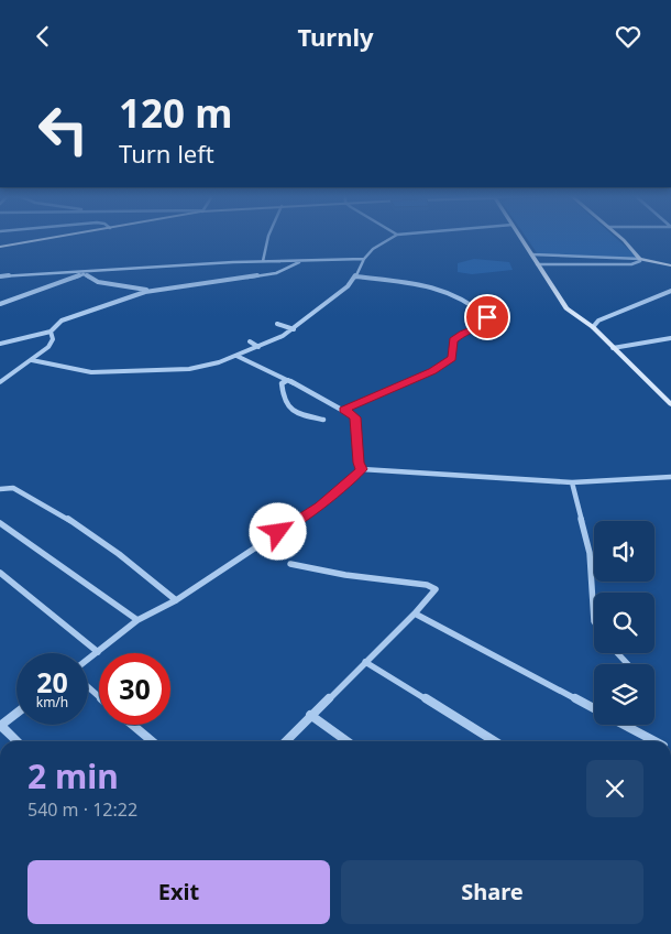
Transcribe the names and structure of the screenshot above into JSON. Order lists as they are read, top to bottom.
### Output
{
  "page": {
    "header": "Turnly",
    "turn": ["120 m", "Turn left"],
    "speed": "20 km/h",
    "limit": "30",
    "heading": ["2 min", "540 m · 12:22"],
    "buttons": ["Exit", "Share"]
  }
}
